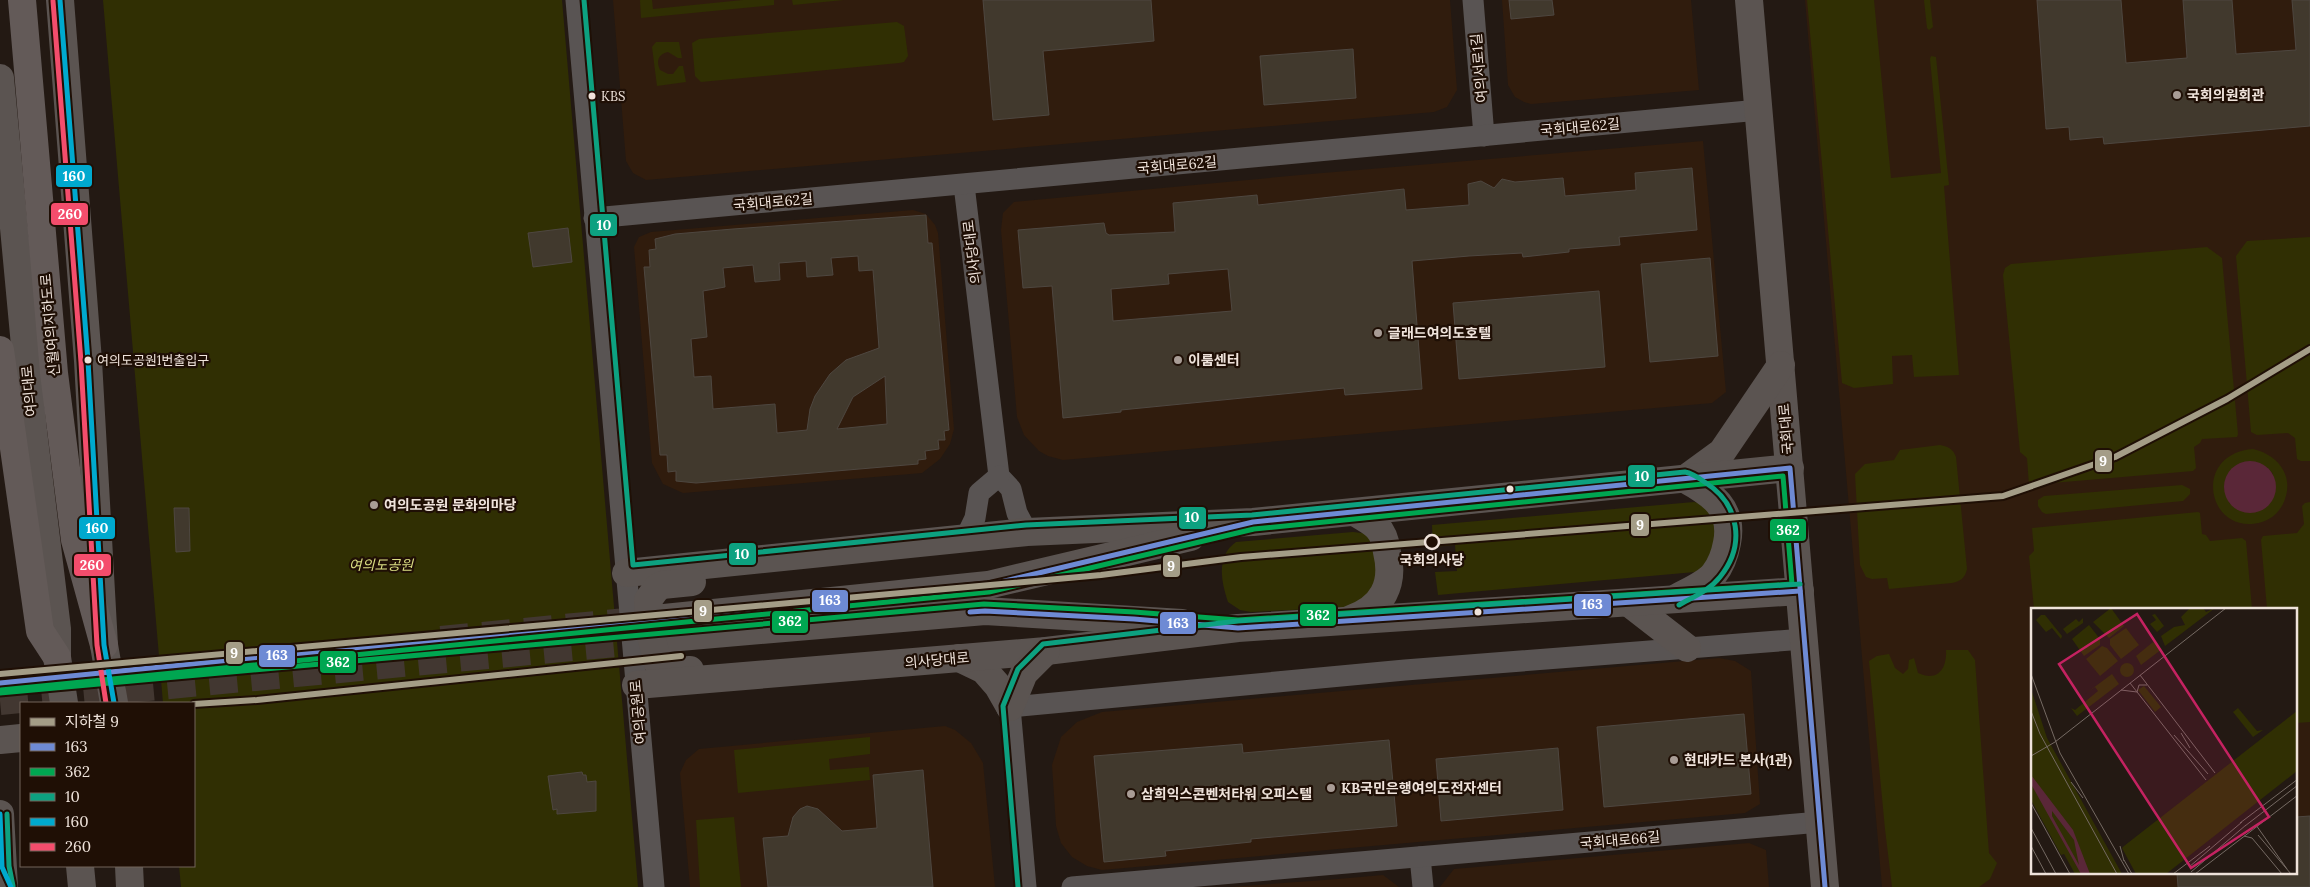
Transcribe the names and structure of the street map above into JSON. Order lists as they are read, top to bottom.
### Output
{
  "streets": {
    "highway": ["신월여의지하도로"],
    "main road": ["의사당대로", "여의대로", "국회대로"],
    "street": [
      "여의서로1길",
      "국회대로62길",
      "여의공원로",
      "국회대로66길"
    ]
  },
  "crossings": [
    ["여의서로1길", "국회대로62길"],
    ["국회대로62길", "의사당대로"],
    ["국회대로62길", "국회대로"],
    ["국회대로62길", "여의공원로"],
    ["의사당대로", "국회대로"],
    ["의사당대로", "여의공원로"],
    ["국회대로", "국회대로66길"]
  ],
  "parks": ["여의도공원"],
  "places": [
    "국회의원회관",
    "KBS",
    "글래드여의도호텔",
    "여의도공원1번출입구",
    "이룸센터",
    "여의도공원 문화의마당",
    "국회의사당",
    "현대카드 본사(1관)",
    "KB국민은행여의도전자센터",
    "삼희익스콘벤처타워 오피스텔"
  ],
  "lines": [
    "transit line 10",
    "transit line 160",
    "transit line 260",
    "metro line 9",
    "transit line 163",
    "transit line 362"
  ],
  "legend": [
    "지하철 9",
    "163",
    "362",
    "10",
    "160",
    "260"
  ]
}
